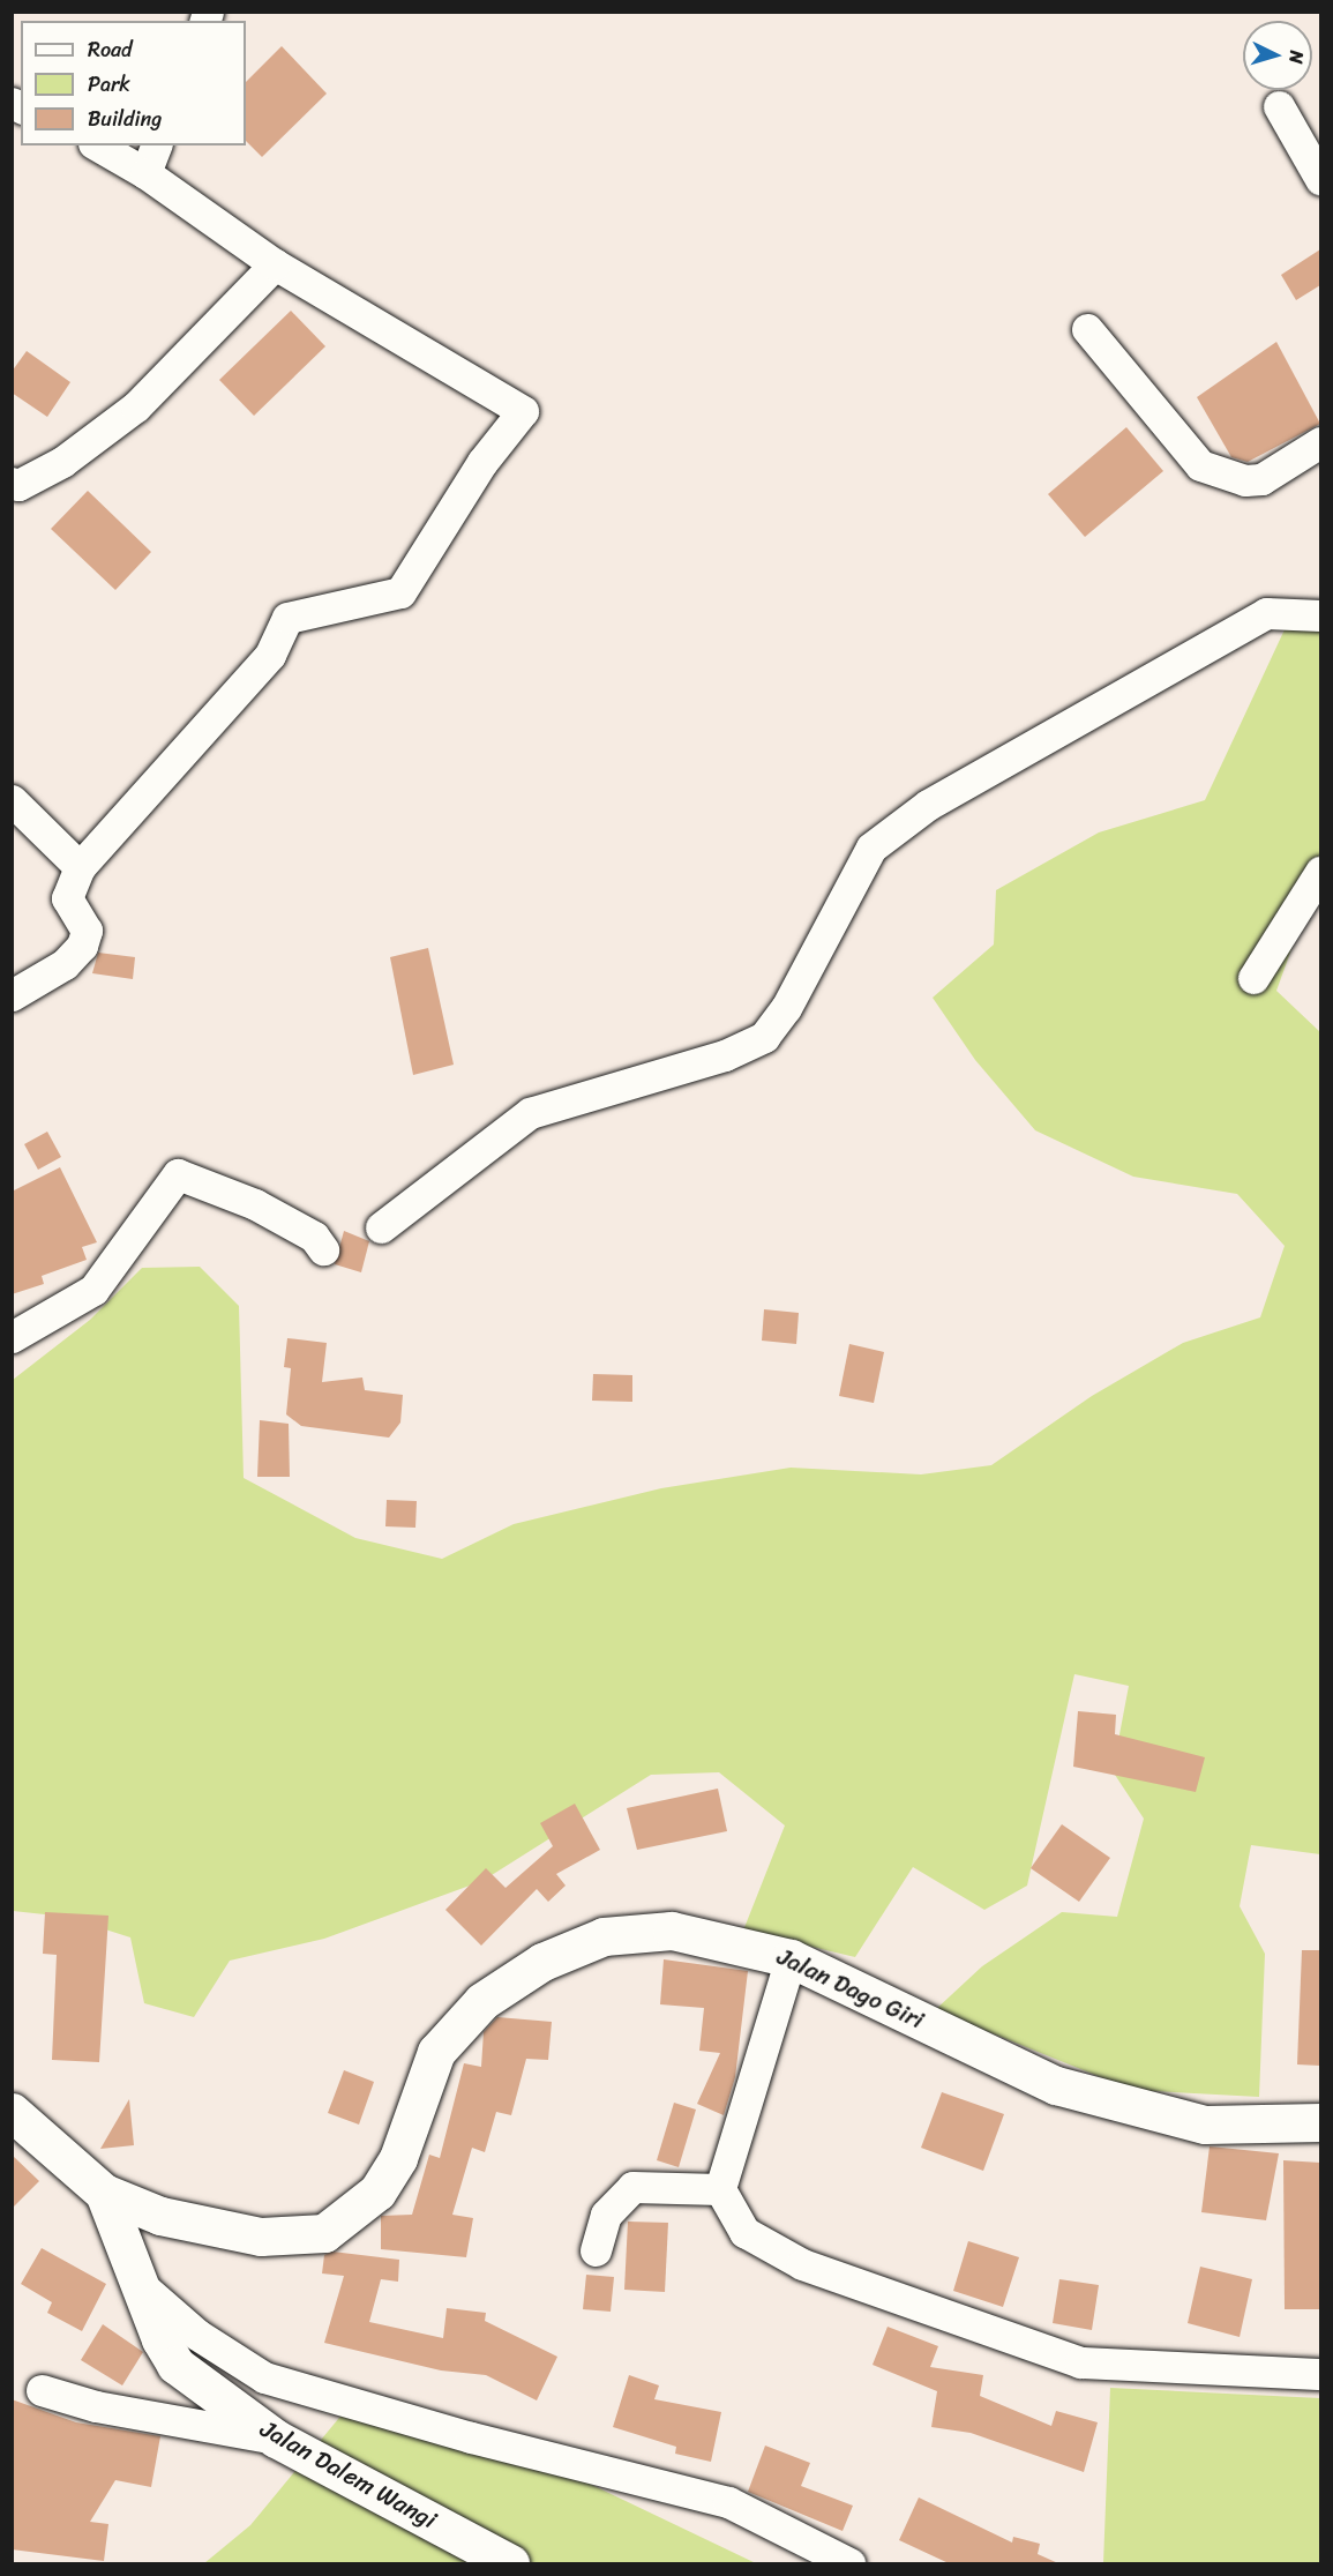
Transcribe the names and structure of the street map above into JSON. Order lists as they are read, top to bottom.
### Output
{
  "streets": {
    "main road": ["Jalan Dago Giri", "Jalan Dalem Wangi"]
  },
  "crossings": [
    ["Jalan Dago Giri", "Jalan Dalem Wangi"]
  ],
  "legend": ["Road", "Park", "Building"],
  "north": "right"
}
